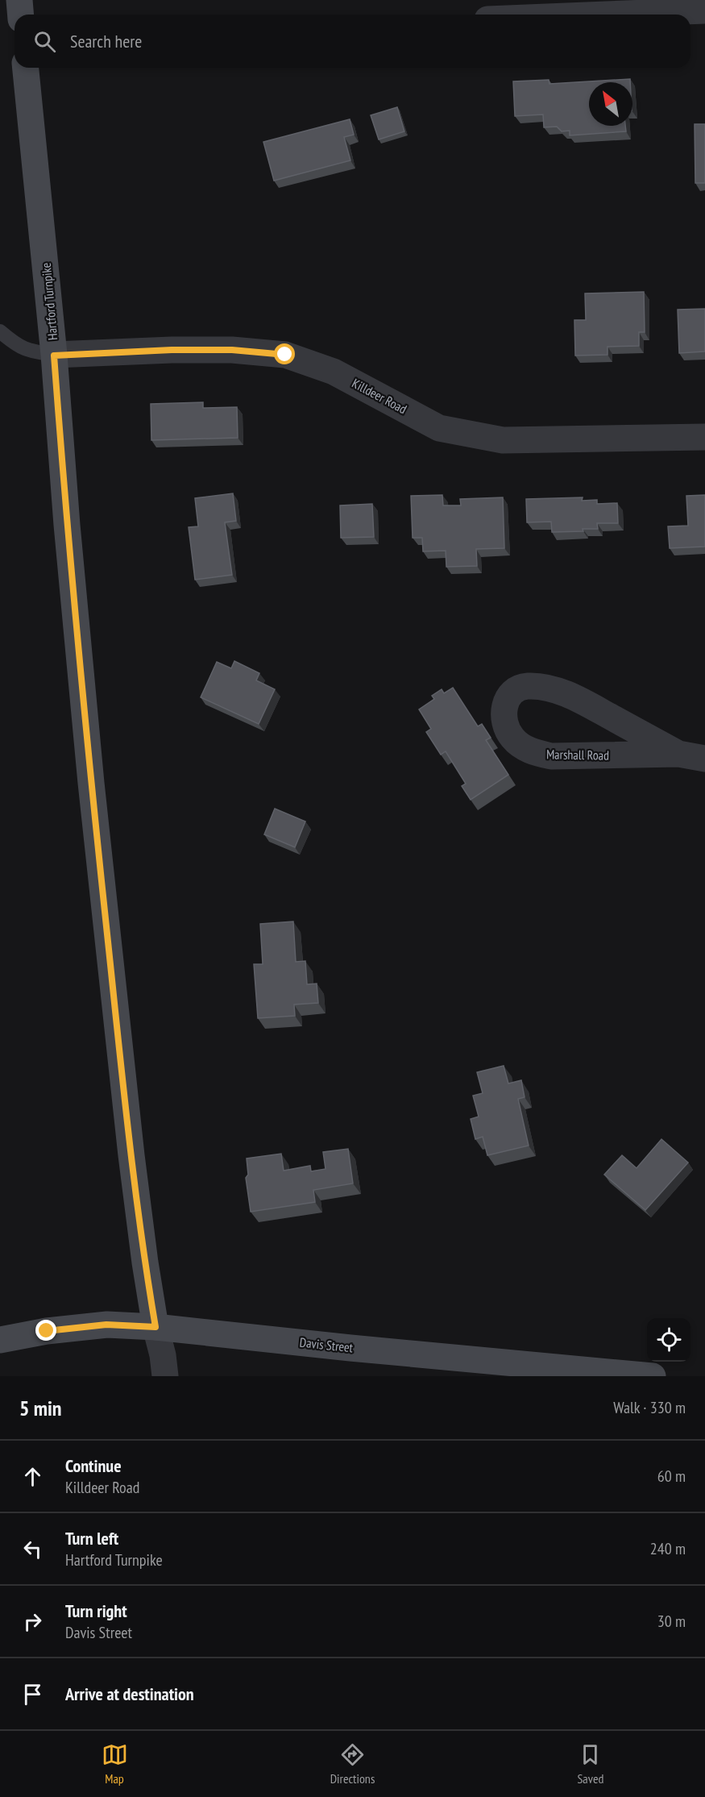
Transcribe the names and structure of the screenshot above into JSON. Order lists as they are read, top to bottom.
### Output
{
  "streets": {
    "main road": ["Hartford Turnpike", "Davis Street"],
    "street": ["Killdeer Road", "Marshall Road"]
  },
  "crossings": [
    ["Hartford Turnpike", "Killdeer Road"],
    ["Hartford Turnpike", "Davis Street"]
  ],
  "north": "top left",
  "page": {
    "search": "Search here",
    "heading": ["5 min", "Walk · 330 m"],
    "list": [
      ["Continue", "Killdeer Road", "60 m"],
      ["Turn left", "Hartford Turnpike", "240 m"],
      ["Turn right", "Davis Street", "30 m"],
      "Arrive at destination"
    ],
    "nav": ["Map", "Directions", "Saved"]
  }
}
